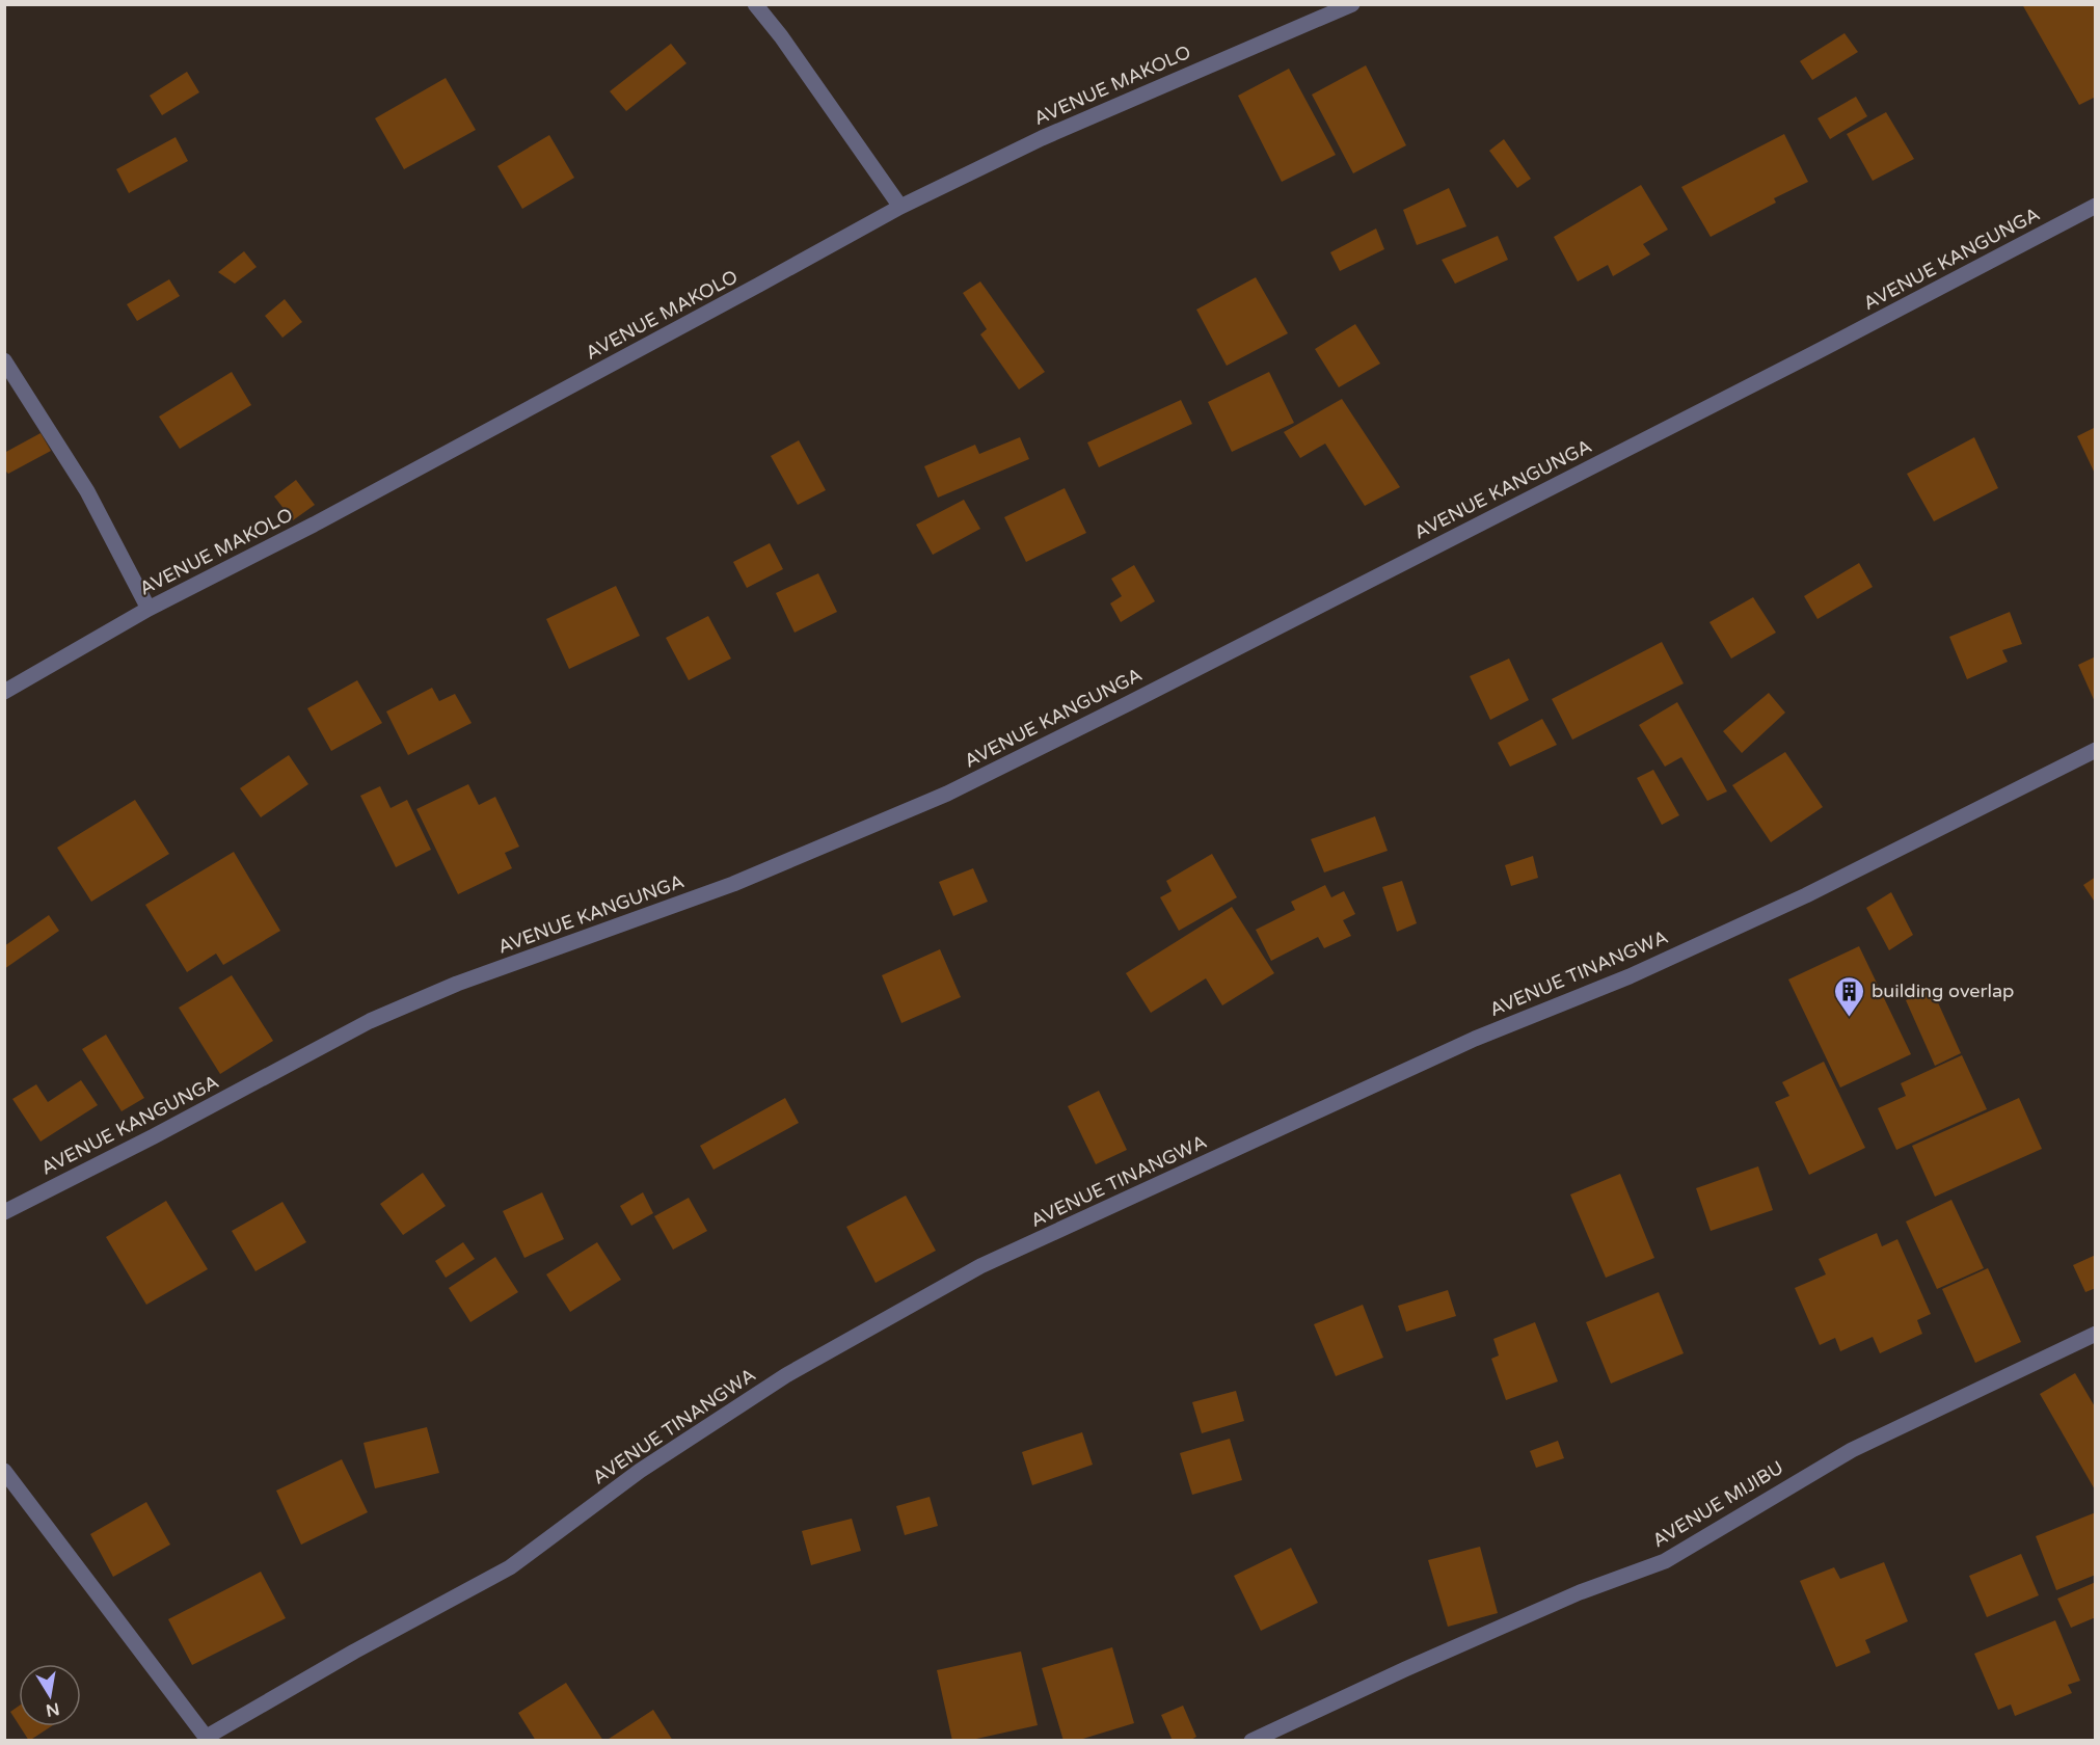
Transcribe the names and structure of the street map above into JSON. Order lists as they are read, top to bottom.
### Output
{
  "streets": {
    "street": [
      "AVENUE MAKOLO",
      "AVENUE KANGUNGA",
      "AVENUE TINANGWA",
      "AVENUE MIJIBU"
    ]
  },
  "places": {
    "building": ["building overlap"]
  },
  "north": "bottom"
}
